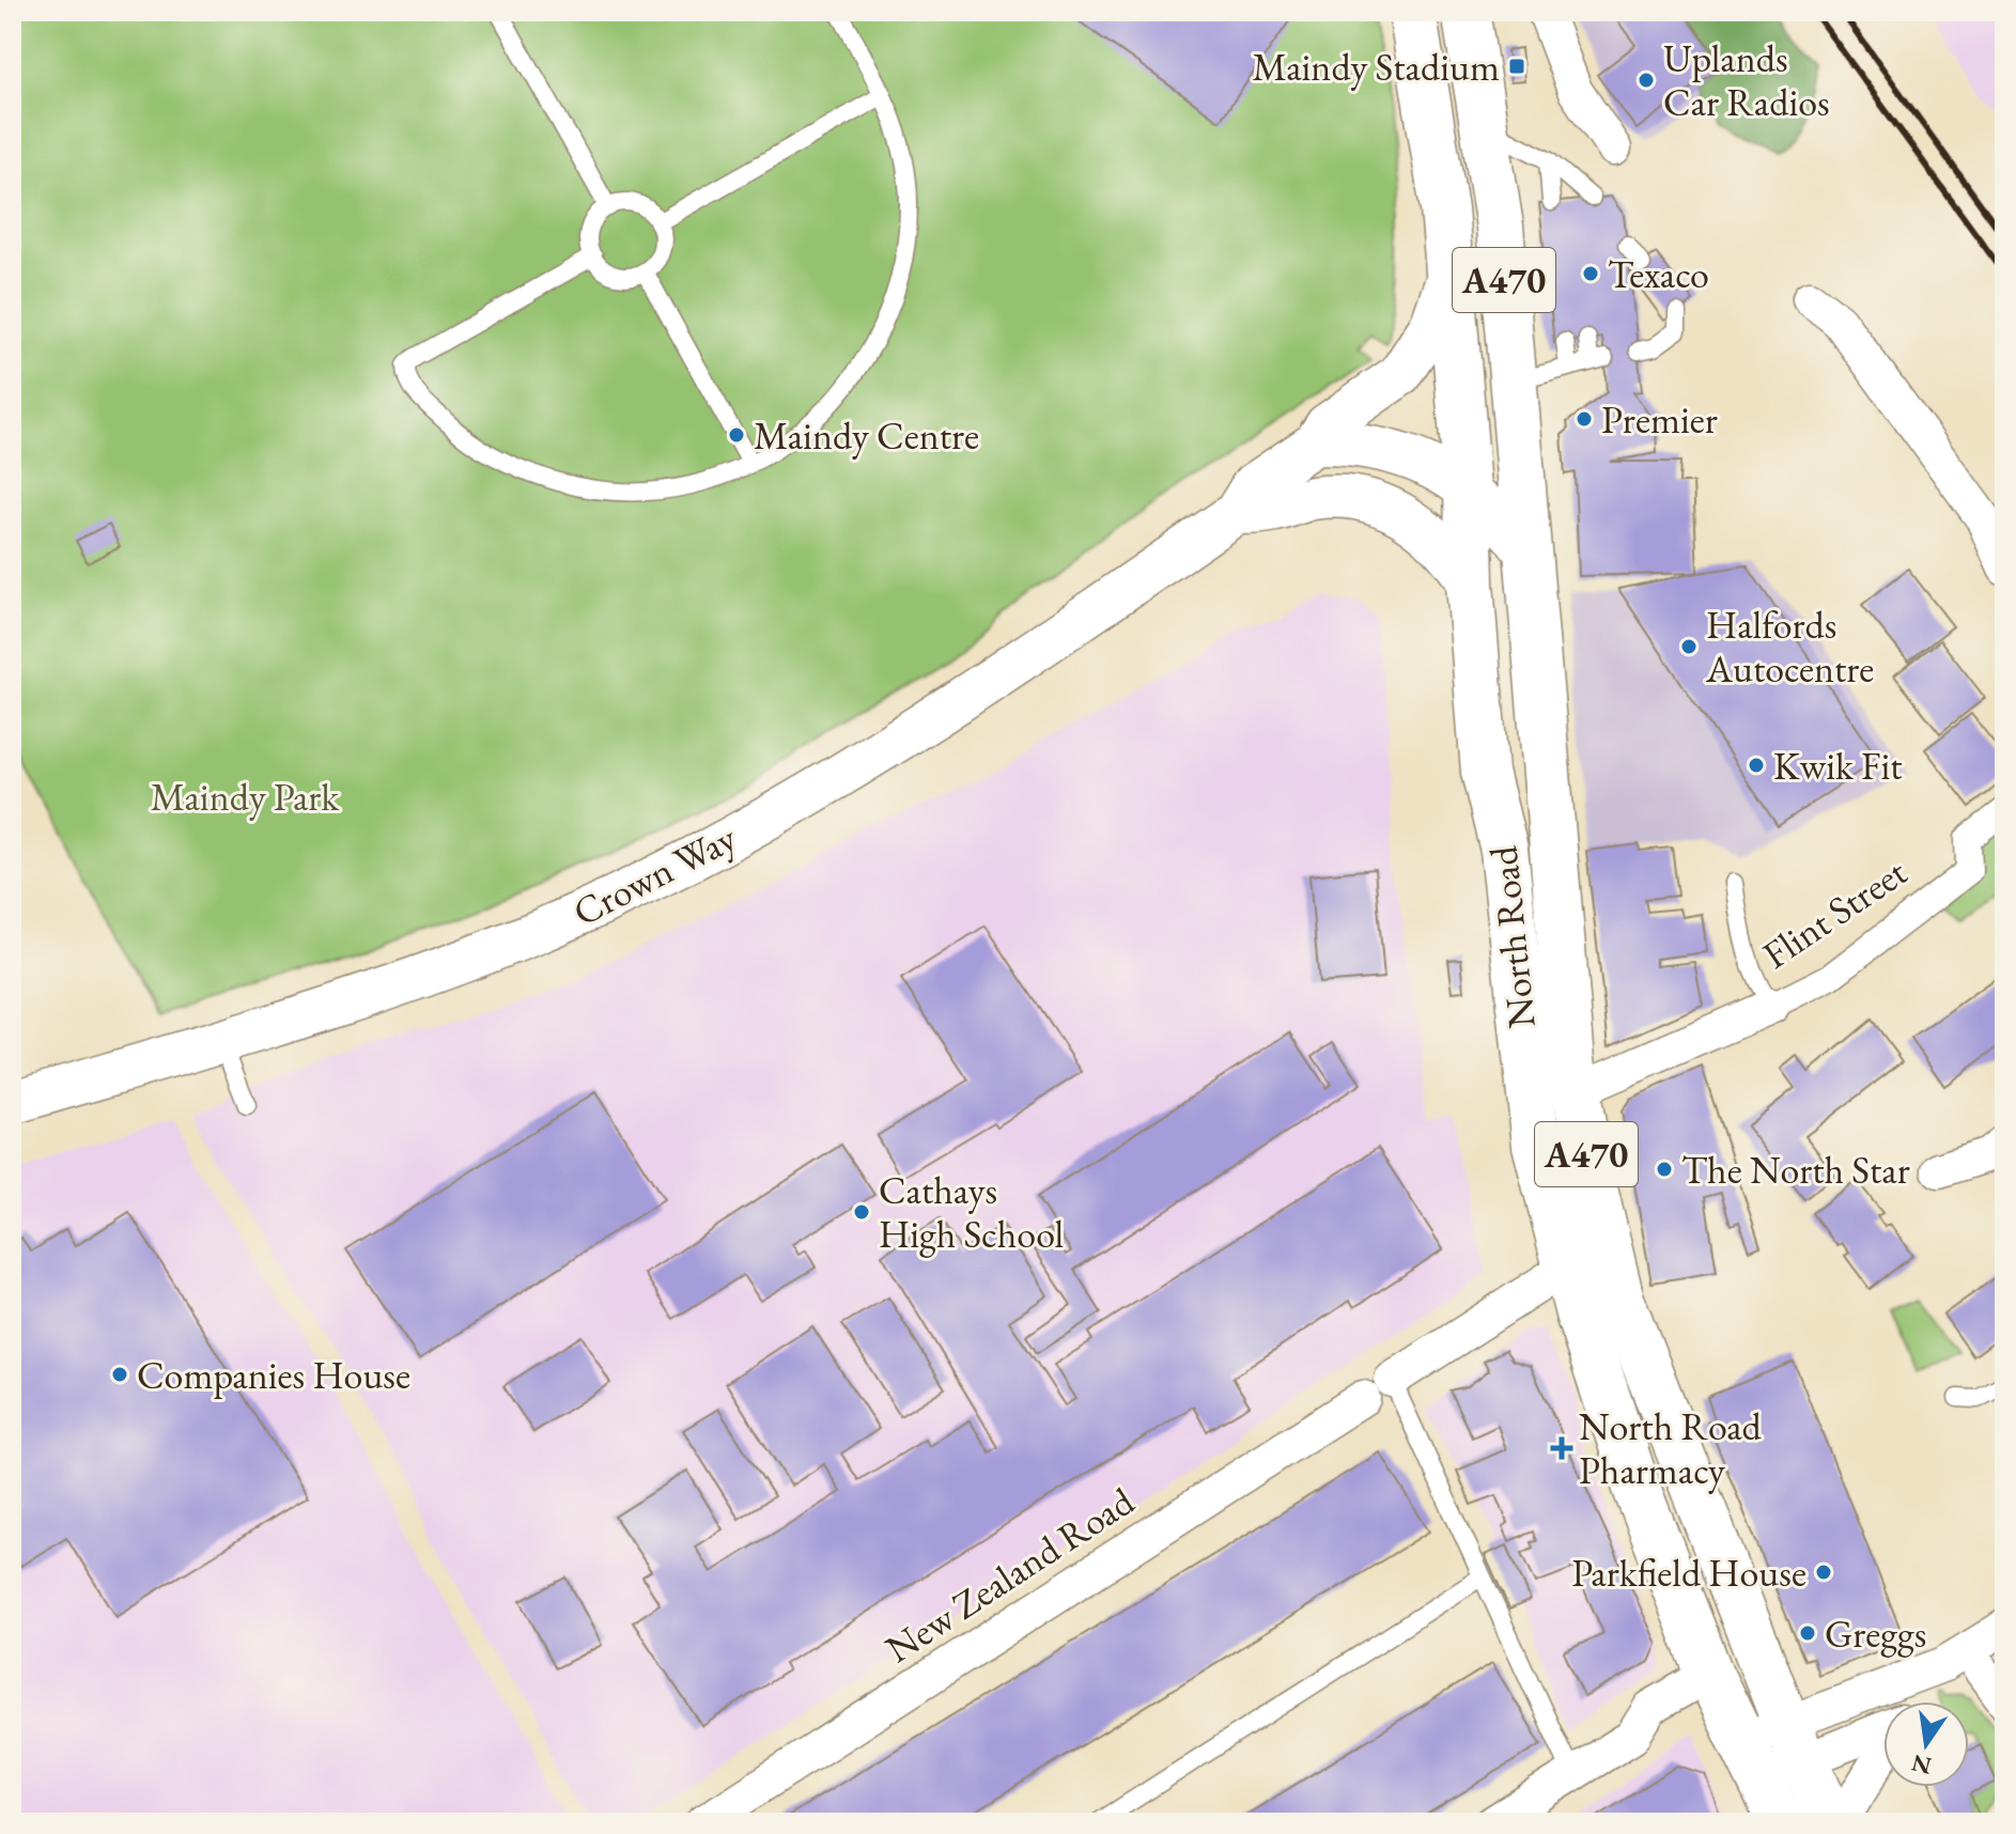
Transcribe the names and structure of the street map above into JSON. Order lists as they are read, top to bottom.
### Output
{
  "streets": {
    "main road": ["A470", "North Road"],
    "street": ["Crown Way", "Flint Street", "New Zealand Road"]
  },
  "crossings": [
    ["Crown Way", "North Road"],
    ["Flint Street", "North Road"]
  ],
  "parks": ["Maindy Park"],
  "places": {
    "transit": ["Maindy Stadium"],
    "other": [
      "Uplands Car Radios",
      "Texaco",
      "Premier",
      "Maindy Centre",
      "Halfords Autocentre",
      "Kwik Fit",
      "The North Star",
      "Cathays High School",
      "Companies House",
      "Parkfield House",
      "Greggs"
    ],
    "health": ["North Road Pharmacy"]
  },
  "north": "bottom"
}
